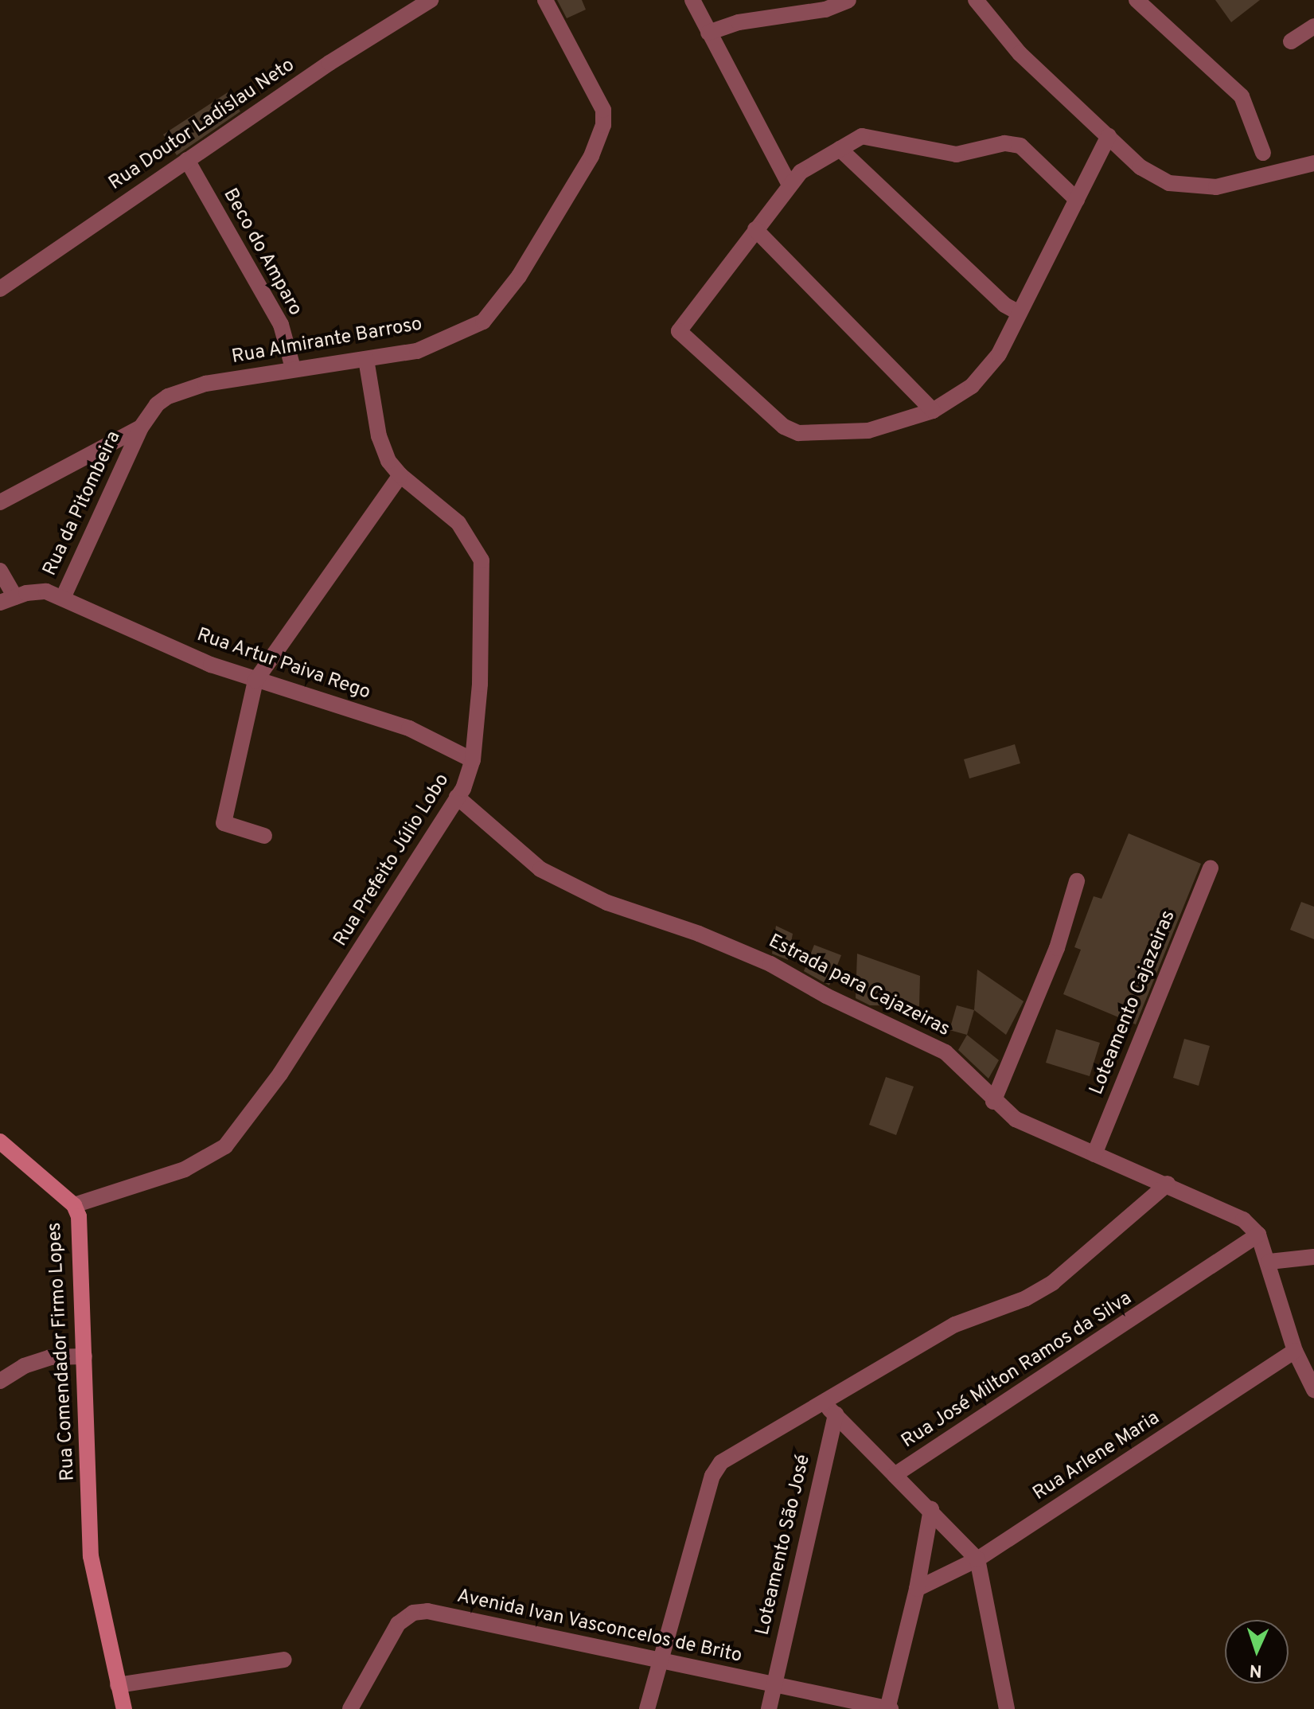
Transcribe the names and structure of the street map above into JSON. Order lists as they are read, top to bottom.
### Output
{
  "streets": {
    "street": [
      "Rua Doutor Ladislau Neto",
      "Beco do Amparo",
      "Rua Almirante Barroso",
      "Rua da Pitombeira",
      "Rua Artur Paiva Rego",
      "Rua Prefeito Júlio Lobo",
      "Estrada para Cajazeiras",
      "Loteamento Cajazeiras",
      "Rua Comendador Firmo Lopes",
      "Rua José Milton Ramos da Silva",
      "Rua Arlene Maria",
      "Loteamento São José",
      "Avenida Ivan Vasconcelos de Brito"
    ]
  },
  "crossings": [
    ["Rua Doutor Ladislau Neto", "Beco do Amparo"],
    ["Beco do Amparo", "Rua Almirante Barroso"],
    ["Rua Almirante Barroso", "Rua da Pitombeira"],
    ["Rua Almirante Barroso", "Rua Prefeito Júlio Lobo"],
    ["Rua da Pitombeira", "Rua Artur Paiva Rego"],
    ["Rua Artur Paiva Rego", "Rua Prefeito Júlio Lobo"],
    ["Rua Prefeito Júlio Lobo", "Estrada para Cajazeiras"],
    ["Rua Prefeito Júlio Lobo", "Rua Comendador Firmo Lopes"],
    ["Estrada para Cajazeiras", "Loteamento Cajazeiras"],
    ["Estrada para Cajazeiras", "Rua José Milton Ramos da Silva"],
    ["Estrada para Cajazeiras", "Rua Arlene Maria"],
    ["Rua José Milton Ramos da Silva", "Rua Arlene Maria"],
    ["Loteamento São José", "Avenida Ivan Vasconcelos de Brito"]
  ],
  "north": "bottom"
}
